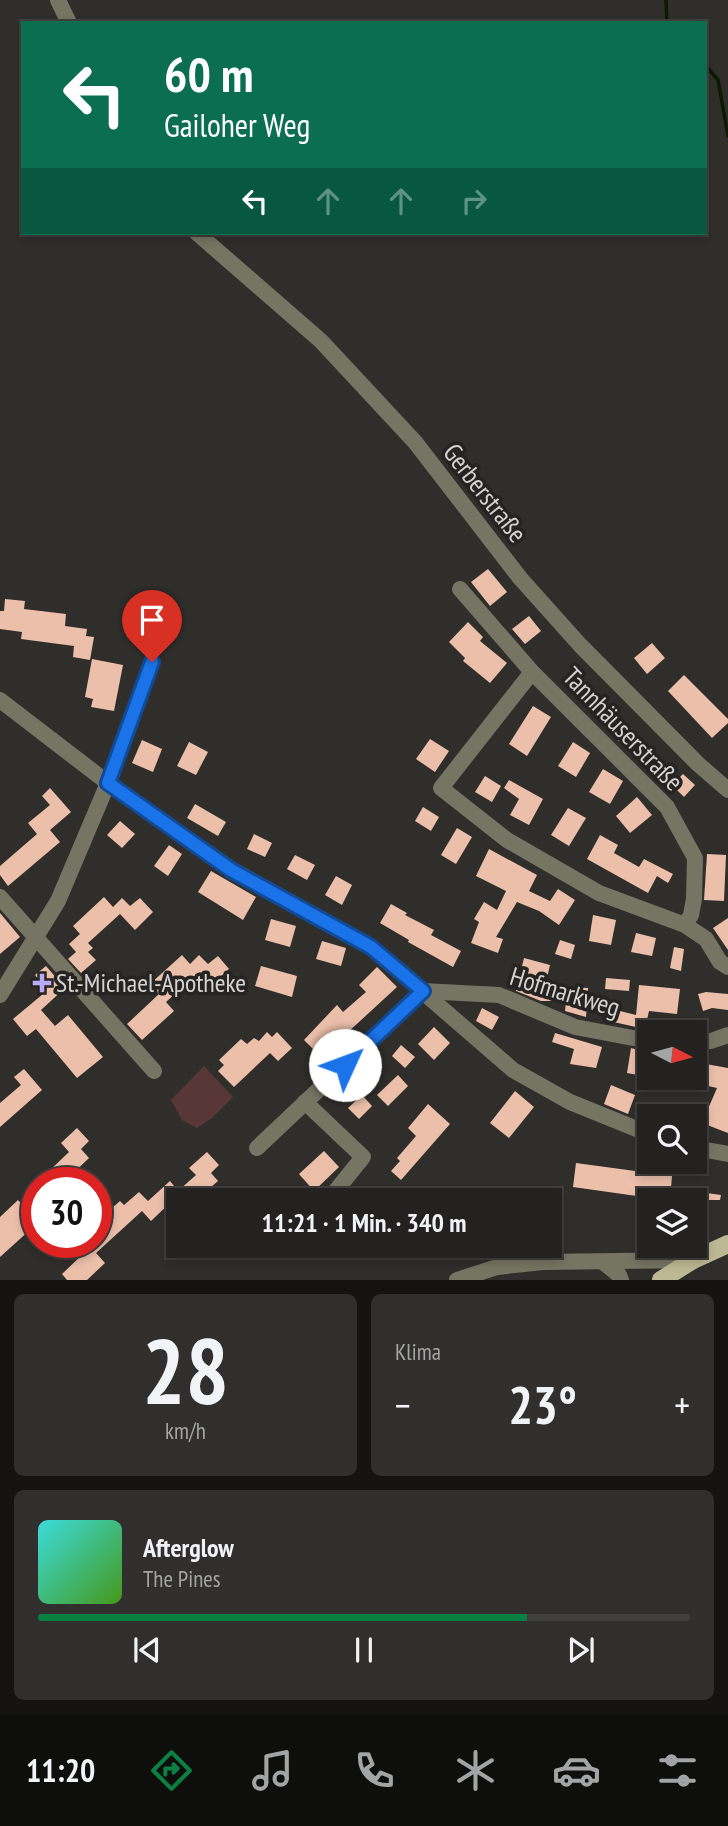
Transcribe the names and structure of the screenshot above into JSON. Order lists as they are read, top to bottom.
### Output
{
  "streets": {
    "street": ["Gerberstraße", "Tannhäuserstraße", "Hofmarkweg"]
  },
  "places": {
    "health": ["St.-Michael-Apotheke"]
  },
  "north": "right",
  "page": {
    "turn": ["60 m", "Gailoher Weg"],
    "limit": "30",
    "trip": "11:21 · 1 Min. · 340 m",
    "tile": [
      ["28", "km/h"],
      "Klima"
    ],
    "heat": ["−", "23°", "+"],
    "song": ["Afterglow", "The Pines"],
    "tabs": "11:20"
  }
}
